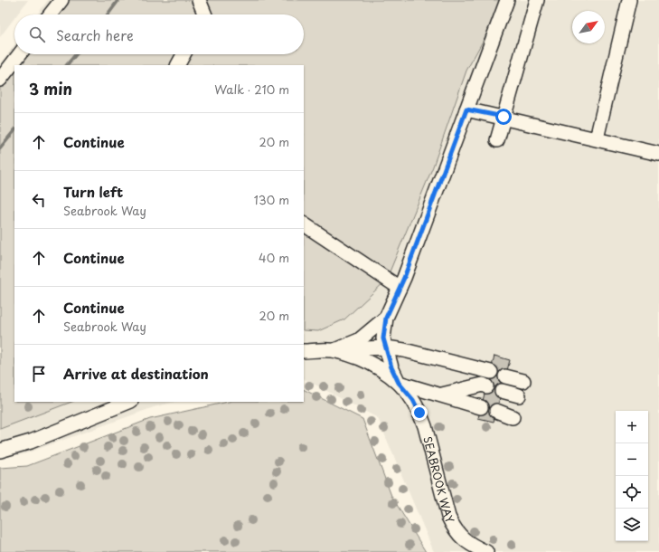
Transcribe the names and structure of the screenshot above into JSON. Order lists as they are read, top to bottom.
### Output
{
  "streets": {
    "street": ["SEABROOK WAY"]
  },
  "north": "top right",
  "page": {
    "search": "Search here",
    "heading": ["3 min", "Walk · 210 m"],
    "list": [
      ["Continue", "20 m"],
      ["Turn left", "Seabrook Way", "130 m"],
      ["Continue", "40 m"],
      ["Continue", "Seabrook Way", "20 m"],
      "Arrive at destination"
    ],
    "map_buttons": ["+", "−"]
  }
}
